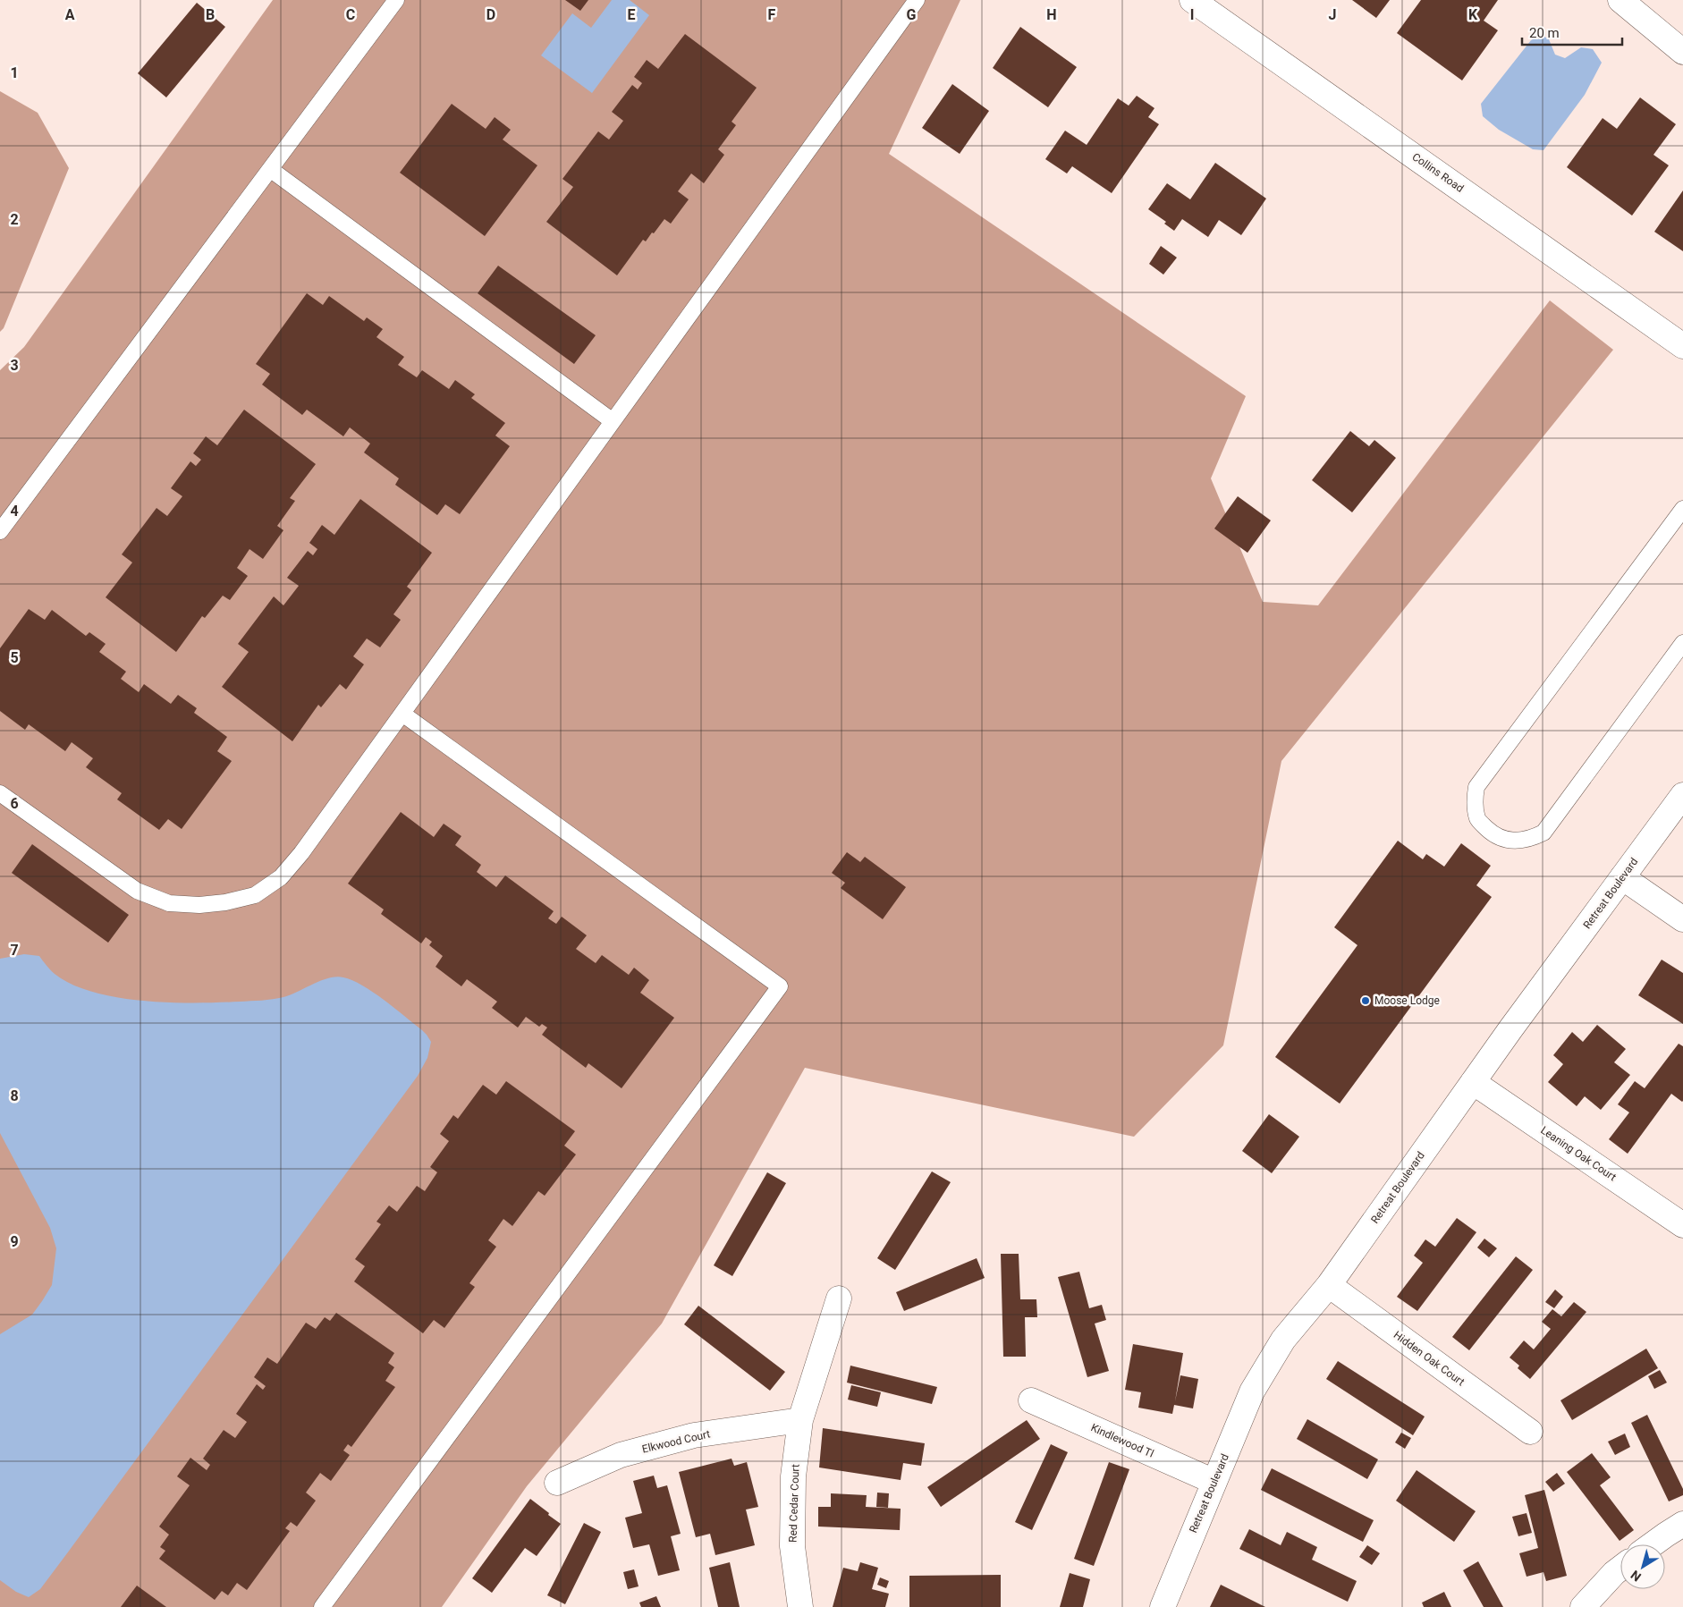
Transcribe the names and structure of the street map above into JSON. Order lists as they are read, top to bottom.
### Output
{
  "streets": {
    "street": [
      "Collins Road",
      "Retreat Boulevard",
      "Leaning Oak Court",
      "Hidden Oak Court",
      "Kindlewood Tl",
      "Elkwood Court",
      "Red Cedar Court"
    ]
  },
  "crossings": [
    ["Retreat Boulevard", "Leaning Oak Court"],
    ["Retreat Boulevard", "Hidden Oak Court"],
    ["Retreat Boulevard", "Kindlewood Tl"],
    ["Elkwood Court", "Red Cedar Court"]
  ],
  "places": ["Moose Lodge"],
  "scale_bar": "20 m",
  "north": "bottom left",
  "grid": {
    "columns": [
      "A",
      "B",
      "C",
      "D",
      "E",
      "F",
      "G",
      "H",
      "I",
      "J",
      "K"
    ],
    "rows": [
      "1",
      "2",
      "3",
      "4",
      "5",
      "6",
      "7",
      "8",
      "9"
    ]
  }
}
